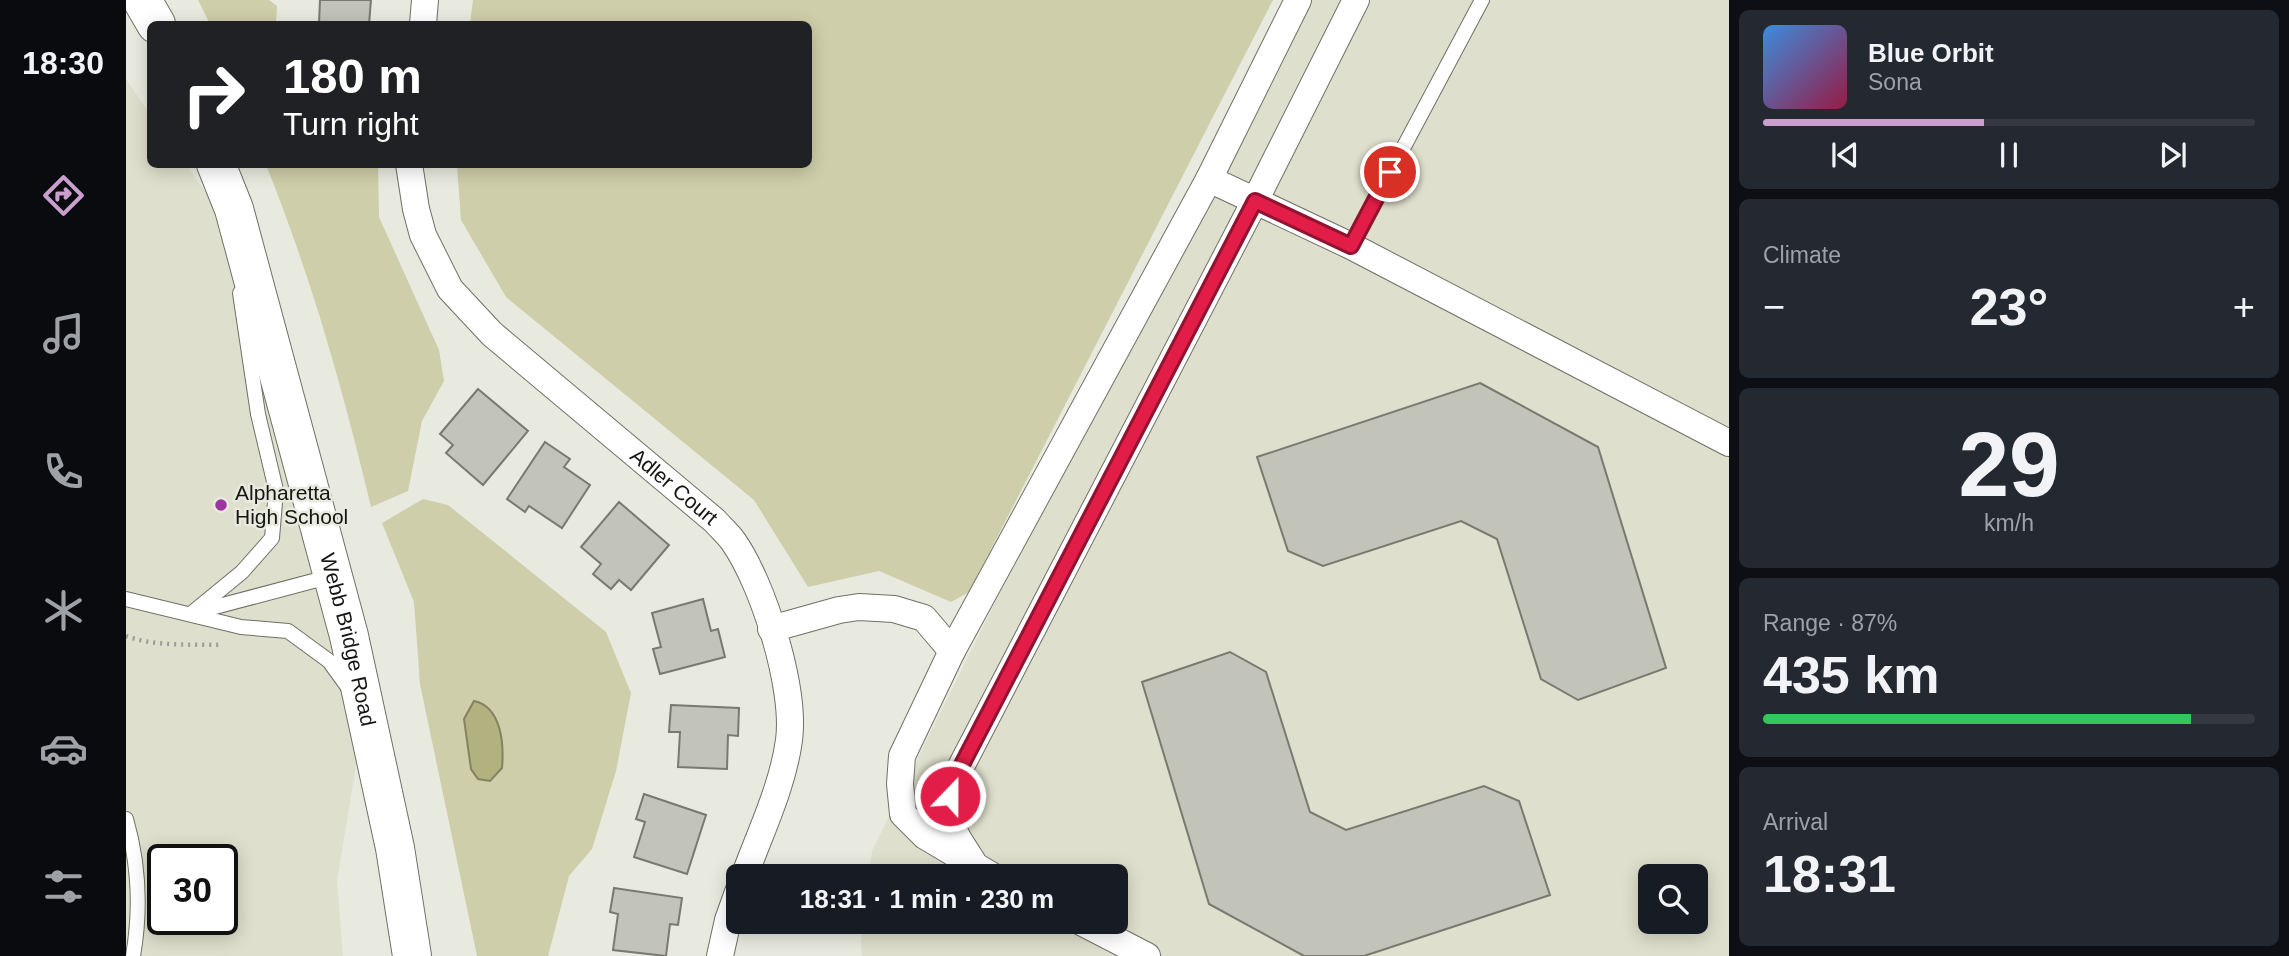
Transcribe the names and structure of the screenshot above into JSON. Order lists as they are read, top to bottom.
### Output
{
  "streets": {
    "street": ["Adler Court", "Webb Bridge Road"]
  },
  "places": ["Alpharetta High School"],
  "page": {
    "tabs": "18:30",
    "turn": ["180 m", "Turn right"],
    "song": ["Blue Orbit", "Sona"],
    "tile": [
      "Climate",
      ["29", "km/h"],
      ["Range · 87%", "435 km"],
      ["Arrival", "18:31"]
    ],
    "heat": ["−", "23°", "+"],
    "limit": "30",
    "trip": "18:31 · 1 min · 230 m"
  }
}
